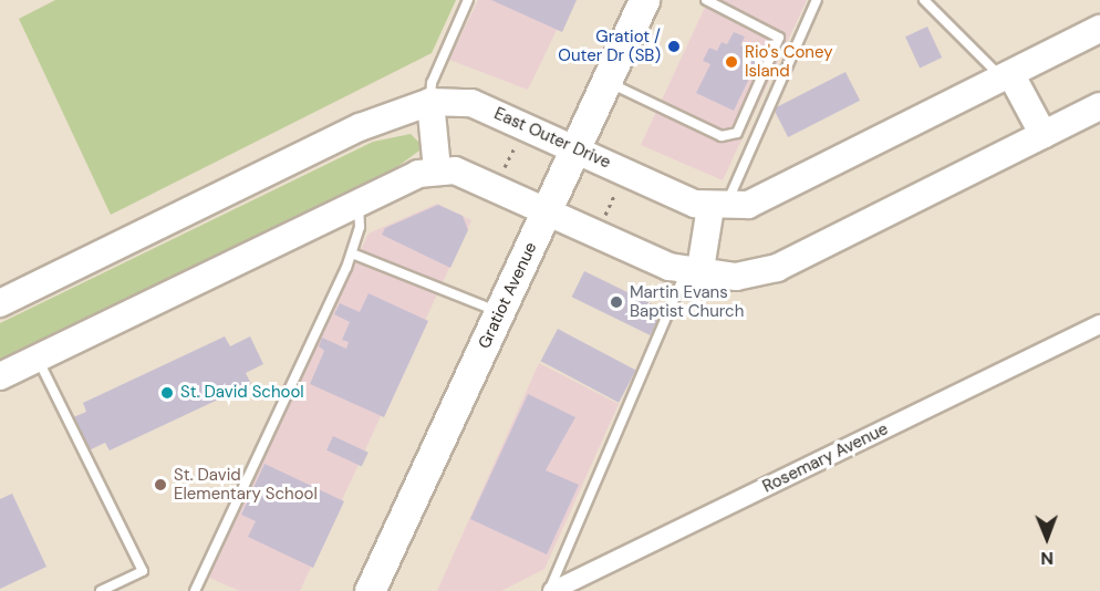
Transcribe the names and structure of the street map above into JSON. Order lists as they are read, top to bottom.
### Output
{
  "streets": {
    "main road": ["Gratiot Avenue"],
    "street": ["East Outer Drive", "Rosemary Avenue"]
  },
  "crossings": [
    ["East Outer Drive", "Gratiot Avenue"]
  ],
  "places": [
    "Gratiot / Outer Dr (SB)",
    "Rio's Coney Island",
    "Martin Evans Baptist Church",
    "St. David School",
    "St. David Elementary School"
  ],
  "north": "bottom"
}
